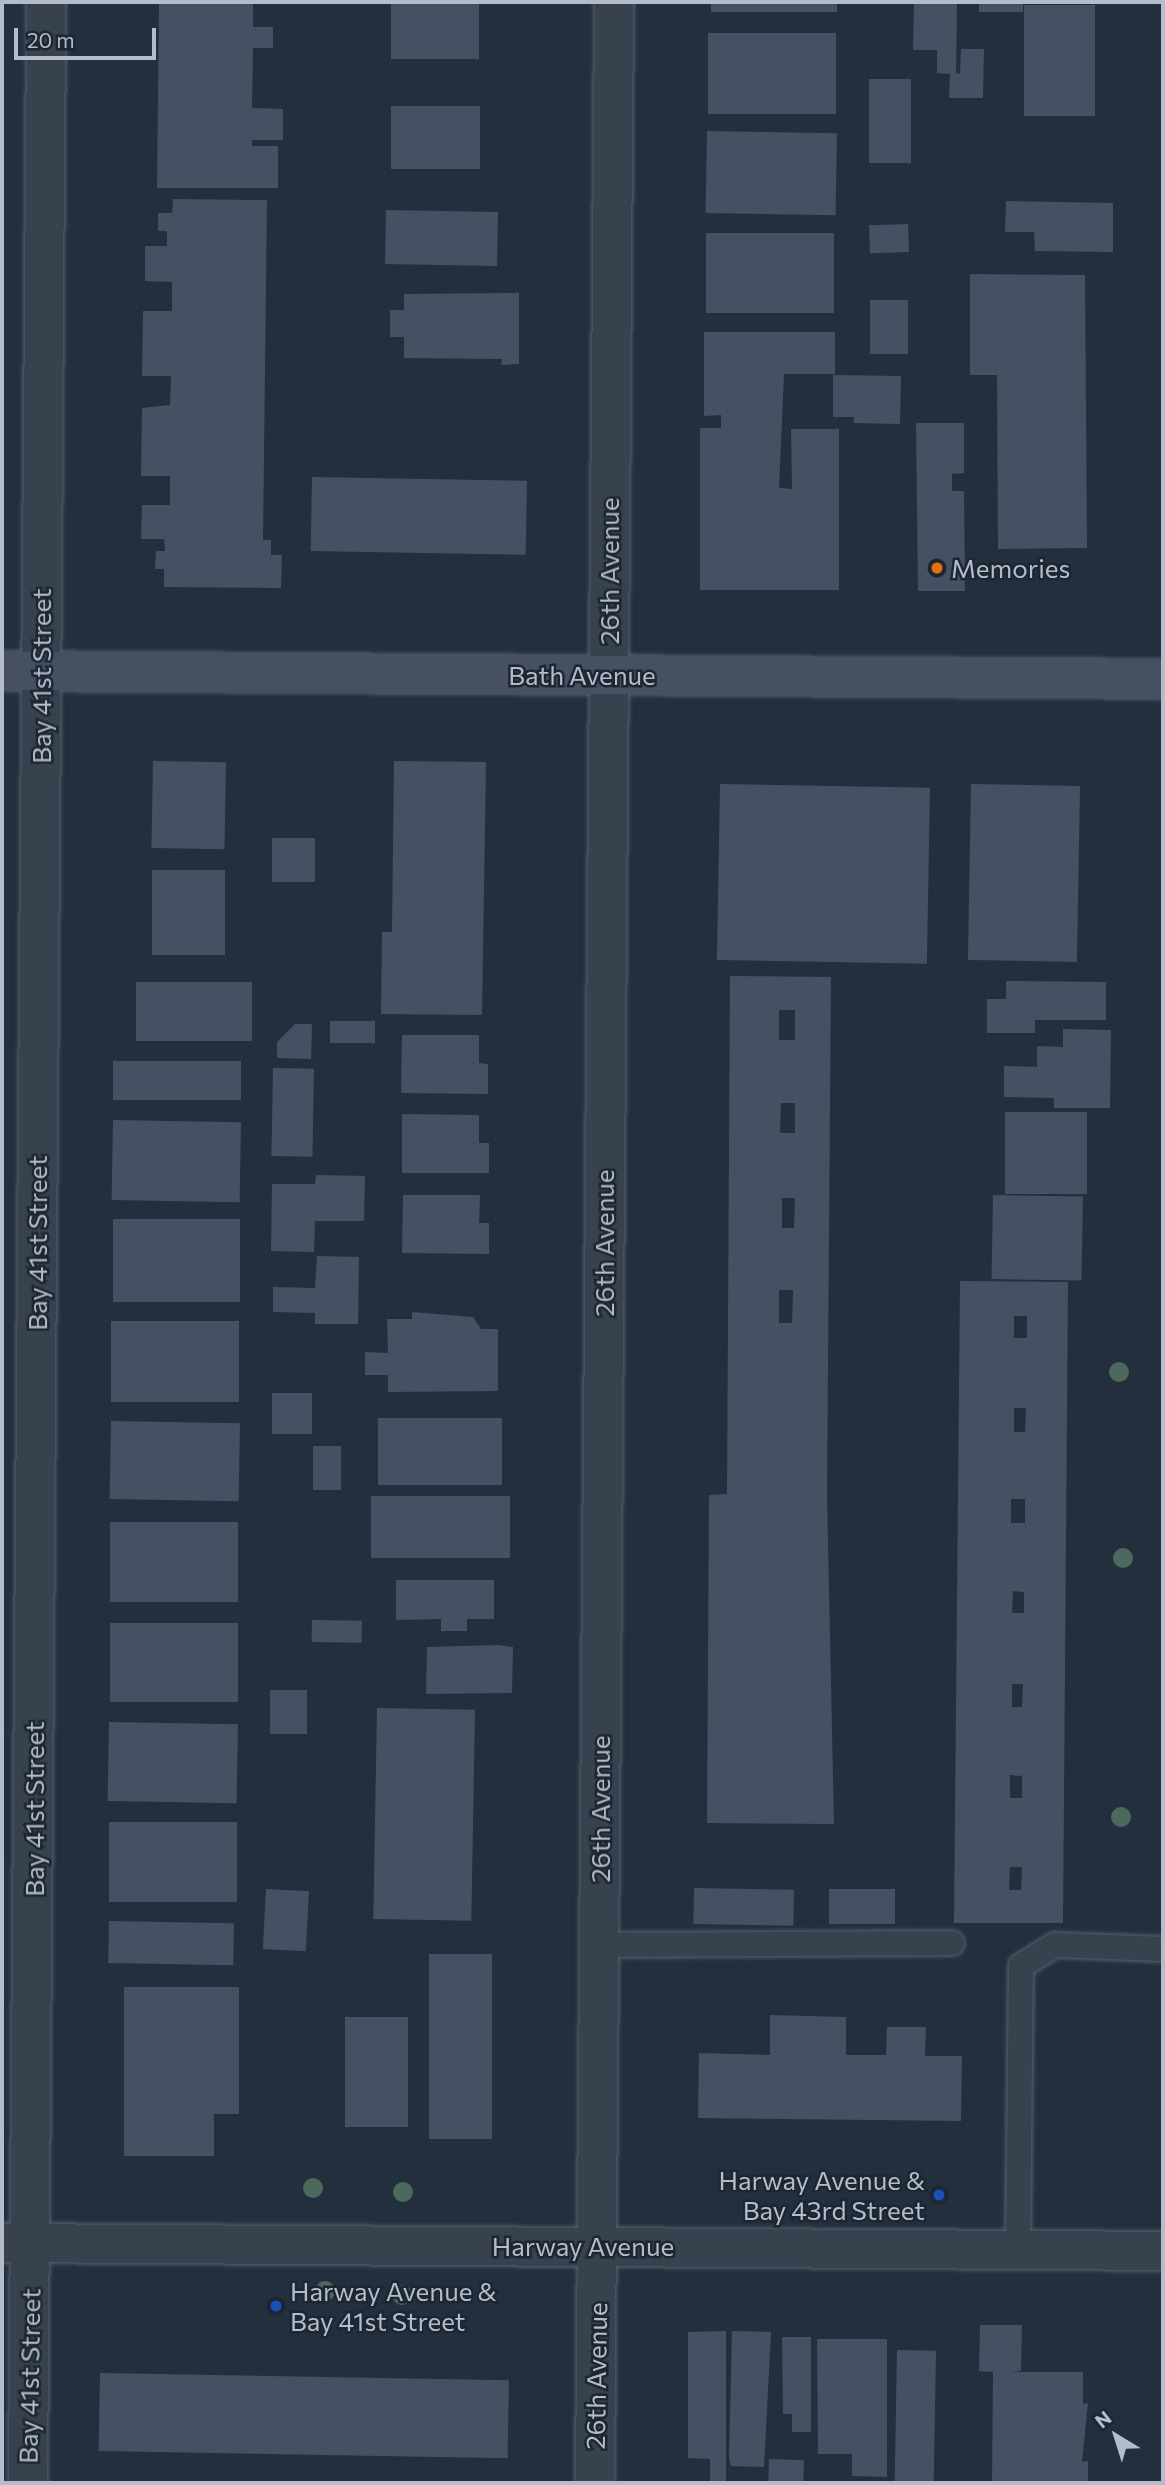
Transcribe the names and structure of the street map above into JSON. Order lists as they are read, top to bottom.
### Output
{
  "streets": {
    "street": [
      "26th Avenue",
      "Bath Avenue",
      "Bay 41st Street",
      "Harway Avenue"
    ]
  },
  "crossings": [
    ["26th Avenue", "Bath Avenue"],
    ["26th Avenue", "Harway Avenue"],
    ["Bath Avenue", "Bay 41st Street"],
    ["Bay 41st Street", "Harway Avenue"]
  ],
  "places": ["Memories", "Harway Avenue & Bay 43rd Street", "Harway Avenue & Bay 41st Street"],
  "scale_bar": "20 m",
  "north": "top left"
}
